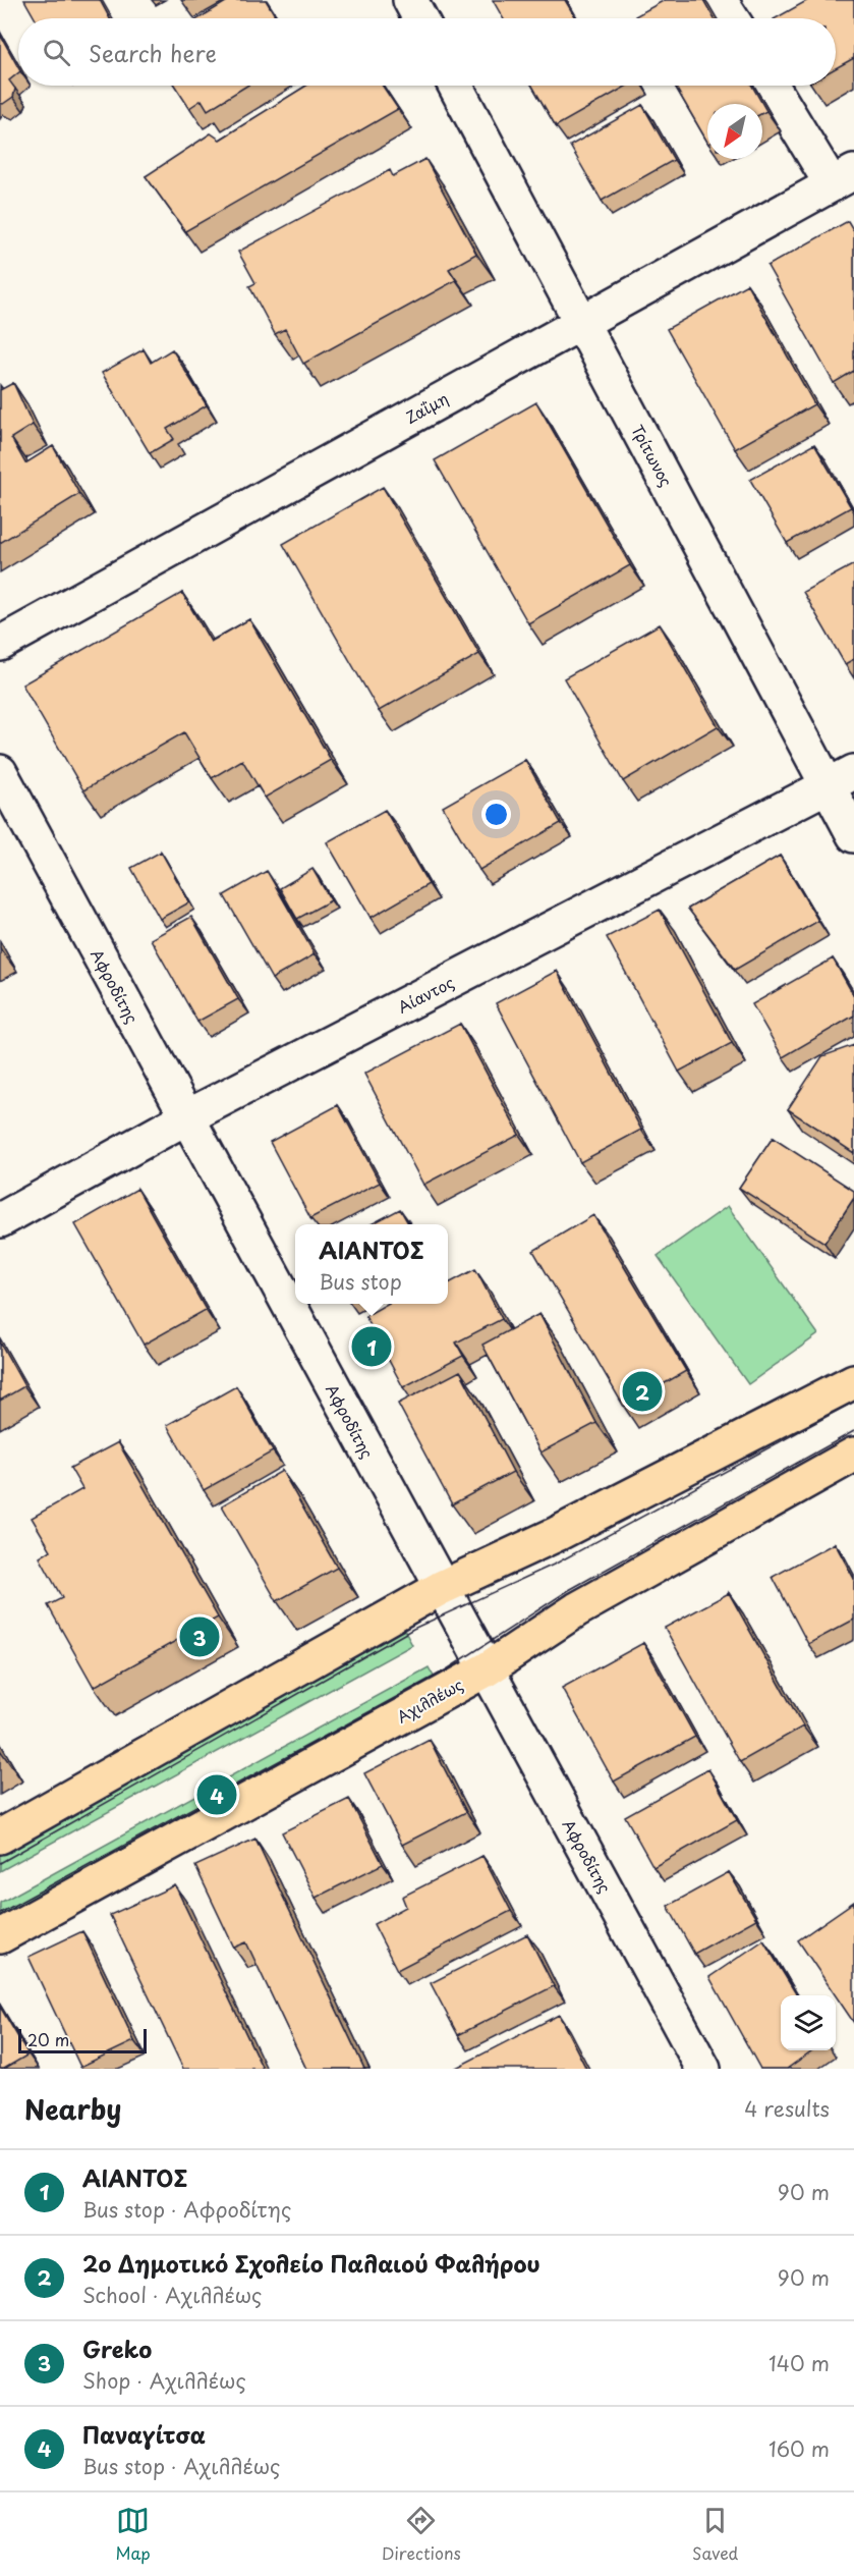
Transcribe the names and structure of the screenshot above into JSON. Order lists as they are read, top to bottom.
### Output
{
  "streets": {
    "main road": ["Αχιλλέως"],
    "street": [
      "Ζαΐμη",
      "Τρίτωνος",
      "Αφροδίτης",
      "Αίαντος"
    ]
  },
  "crossings": [
    ["Ζαΐμη", "Τρίτωνος"],
    ["Τρίτωνος", "Αίαντος"],
    ["Αφροδίτης", "Αίαντος"],
    ["Αφροδίτης", "Αχιλλέως"]
  ],
  "scale_bar": "20 m",
  "north": "bottom left",
  "page": {
    "search": "Search here",
    "popup": ["ΑΙΑΝΤΟΣ", "Bus stop"],
    "pins": [
      "1",
      "2",
      "3",
      "4"
    ],
    "scale": "20 m",
    "heading": ["Nearby", "4 results"],
    "list": [
      {
        "mark": "1",
        "name": "ΑΙΑΝΤΟΣ",
        "note": "Bus stop · Αφροδίτης",
        "value": "90 m"
      },
      {
        "mark": "2",
        "name": "2ο Δημοτικό Σχολείο Παλαιού Φαλήρου",
        "note": "School · Αχιλλέως",
        "value": "90 m"
      },
      {
        "mark": "3",
        "name": "Greko",
        "note": "Shop · Αχιλλέως",
        "value": "140 m"
      },
      {
        "mark": "4",
        "name": "Παναγίτσα",
        "note": "Bus stop · Αχιλλέως",
        "value": "160 m"
      }
    ],
    "nav": ["Map", "Directions", "Saved"]
  }
}
